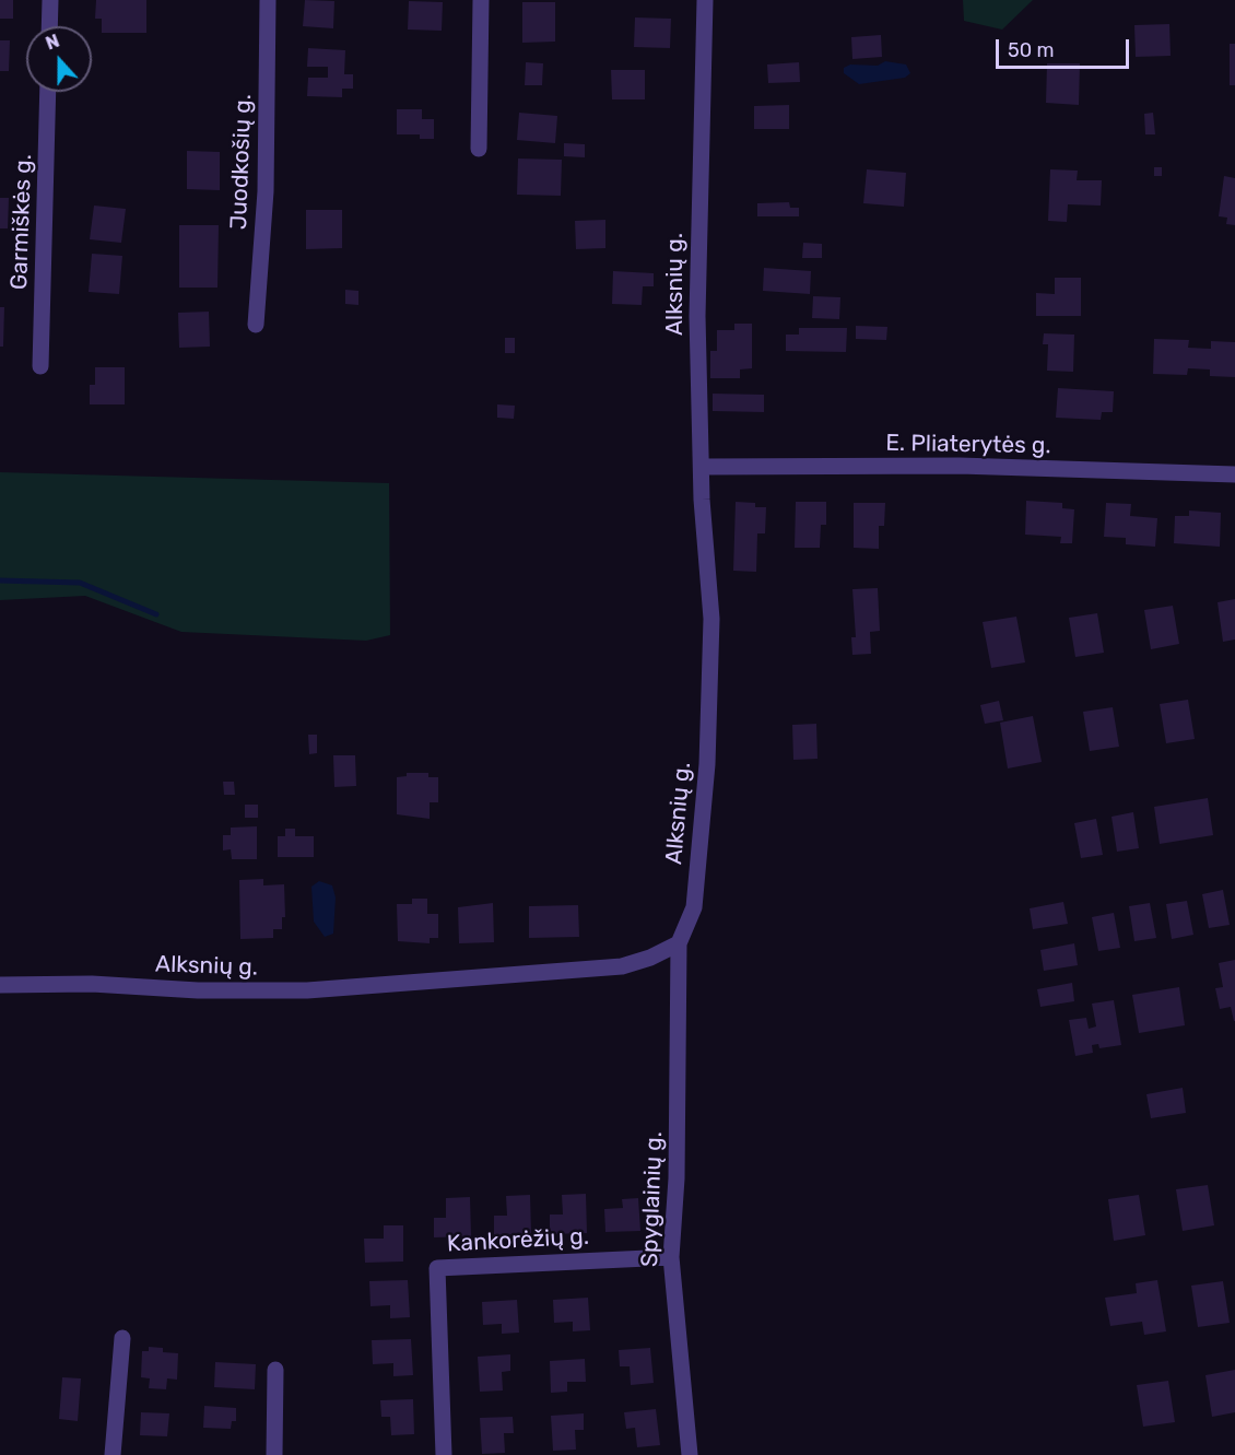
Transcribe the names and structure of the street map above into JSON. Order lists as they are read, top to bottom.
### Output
{
  "streets": {
    "street": [
      "Juodkošių g.",
      "Garmiškės g.",
      "Alksnių g.",
      "E. Pliaterytės g.",
      "Spyglainių g.",
      "Kankorėžių g."
    ]
  },
  "crossings": [
    ["Alksnių g.", "E. Pliaterytės g."],
    ["Alksnių g.", "Spyglainių g."],
    ["Spyglainių g.", "Kankorėžių g."]
  ],
  "scale_bar": "50 m",
  "north": "top"
}
